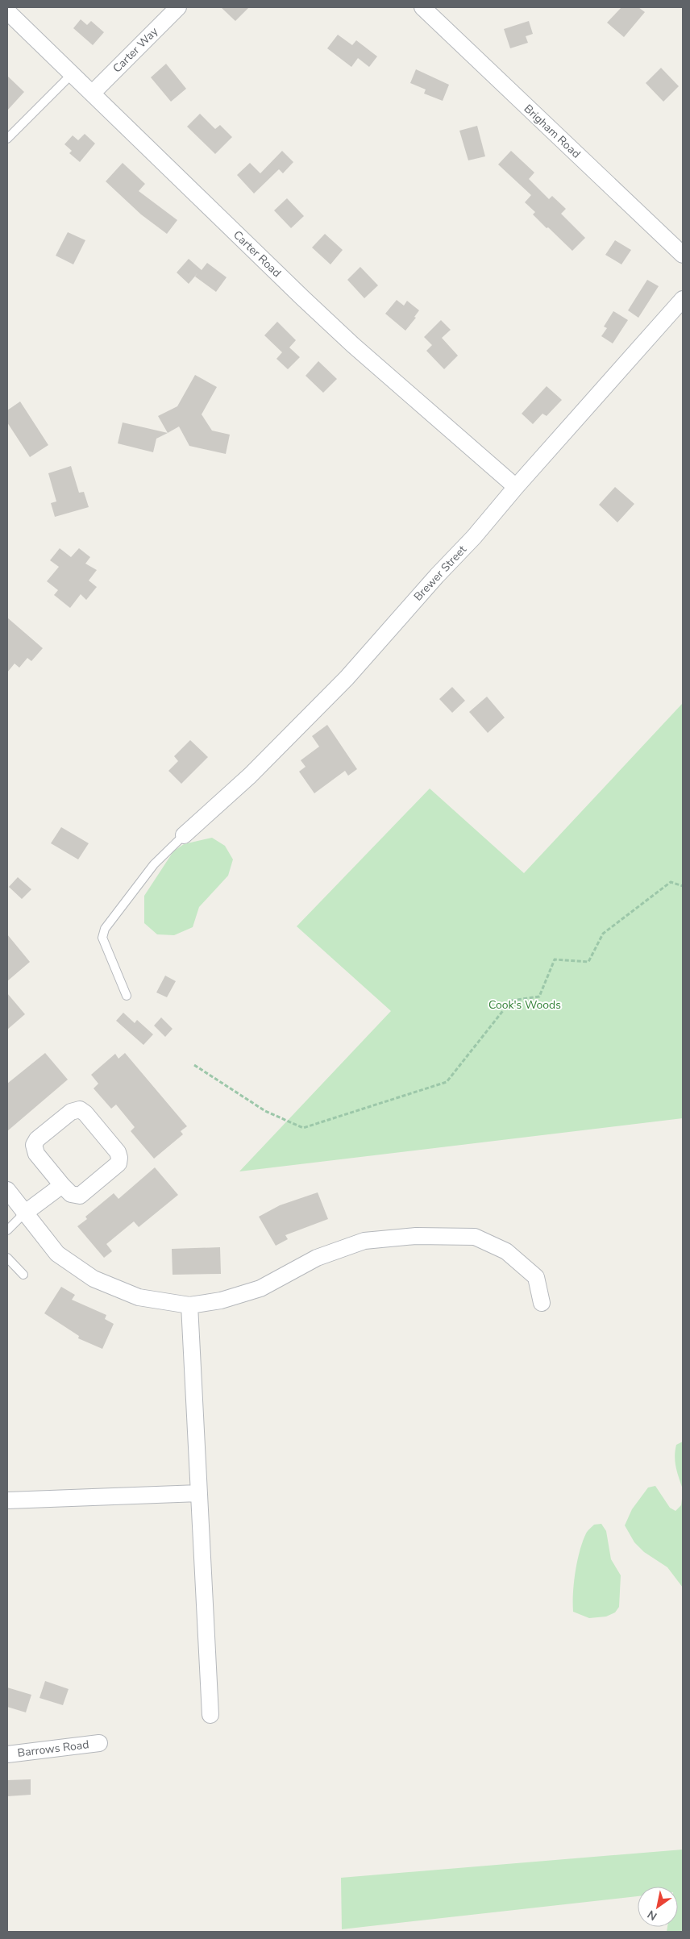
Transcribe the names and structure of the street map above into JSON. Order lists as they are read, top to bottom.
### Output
{
  "streets": {
    "street": [
      "Carter Way",
      "Brigham Road",
      "Carter Road",
      "Brewer Street",
      "Barrows Road"
    ]
  },
  "crossings": [
    ["Carter Way", "Carter Road"],
    ["Carter Road", "Brewer Street"]
  ],
  "parks": ["Cook's Woods"],
  "north": "bottom left"
}
